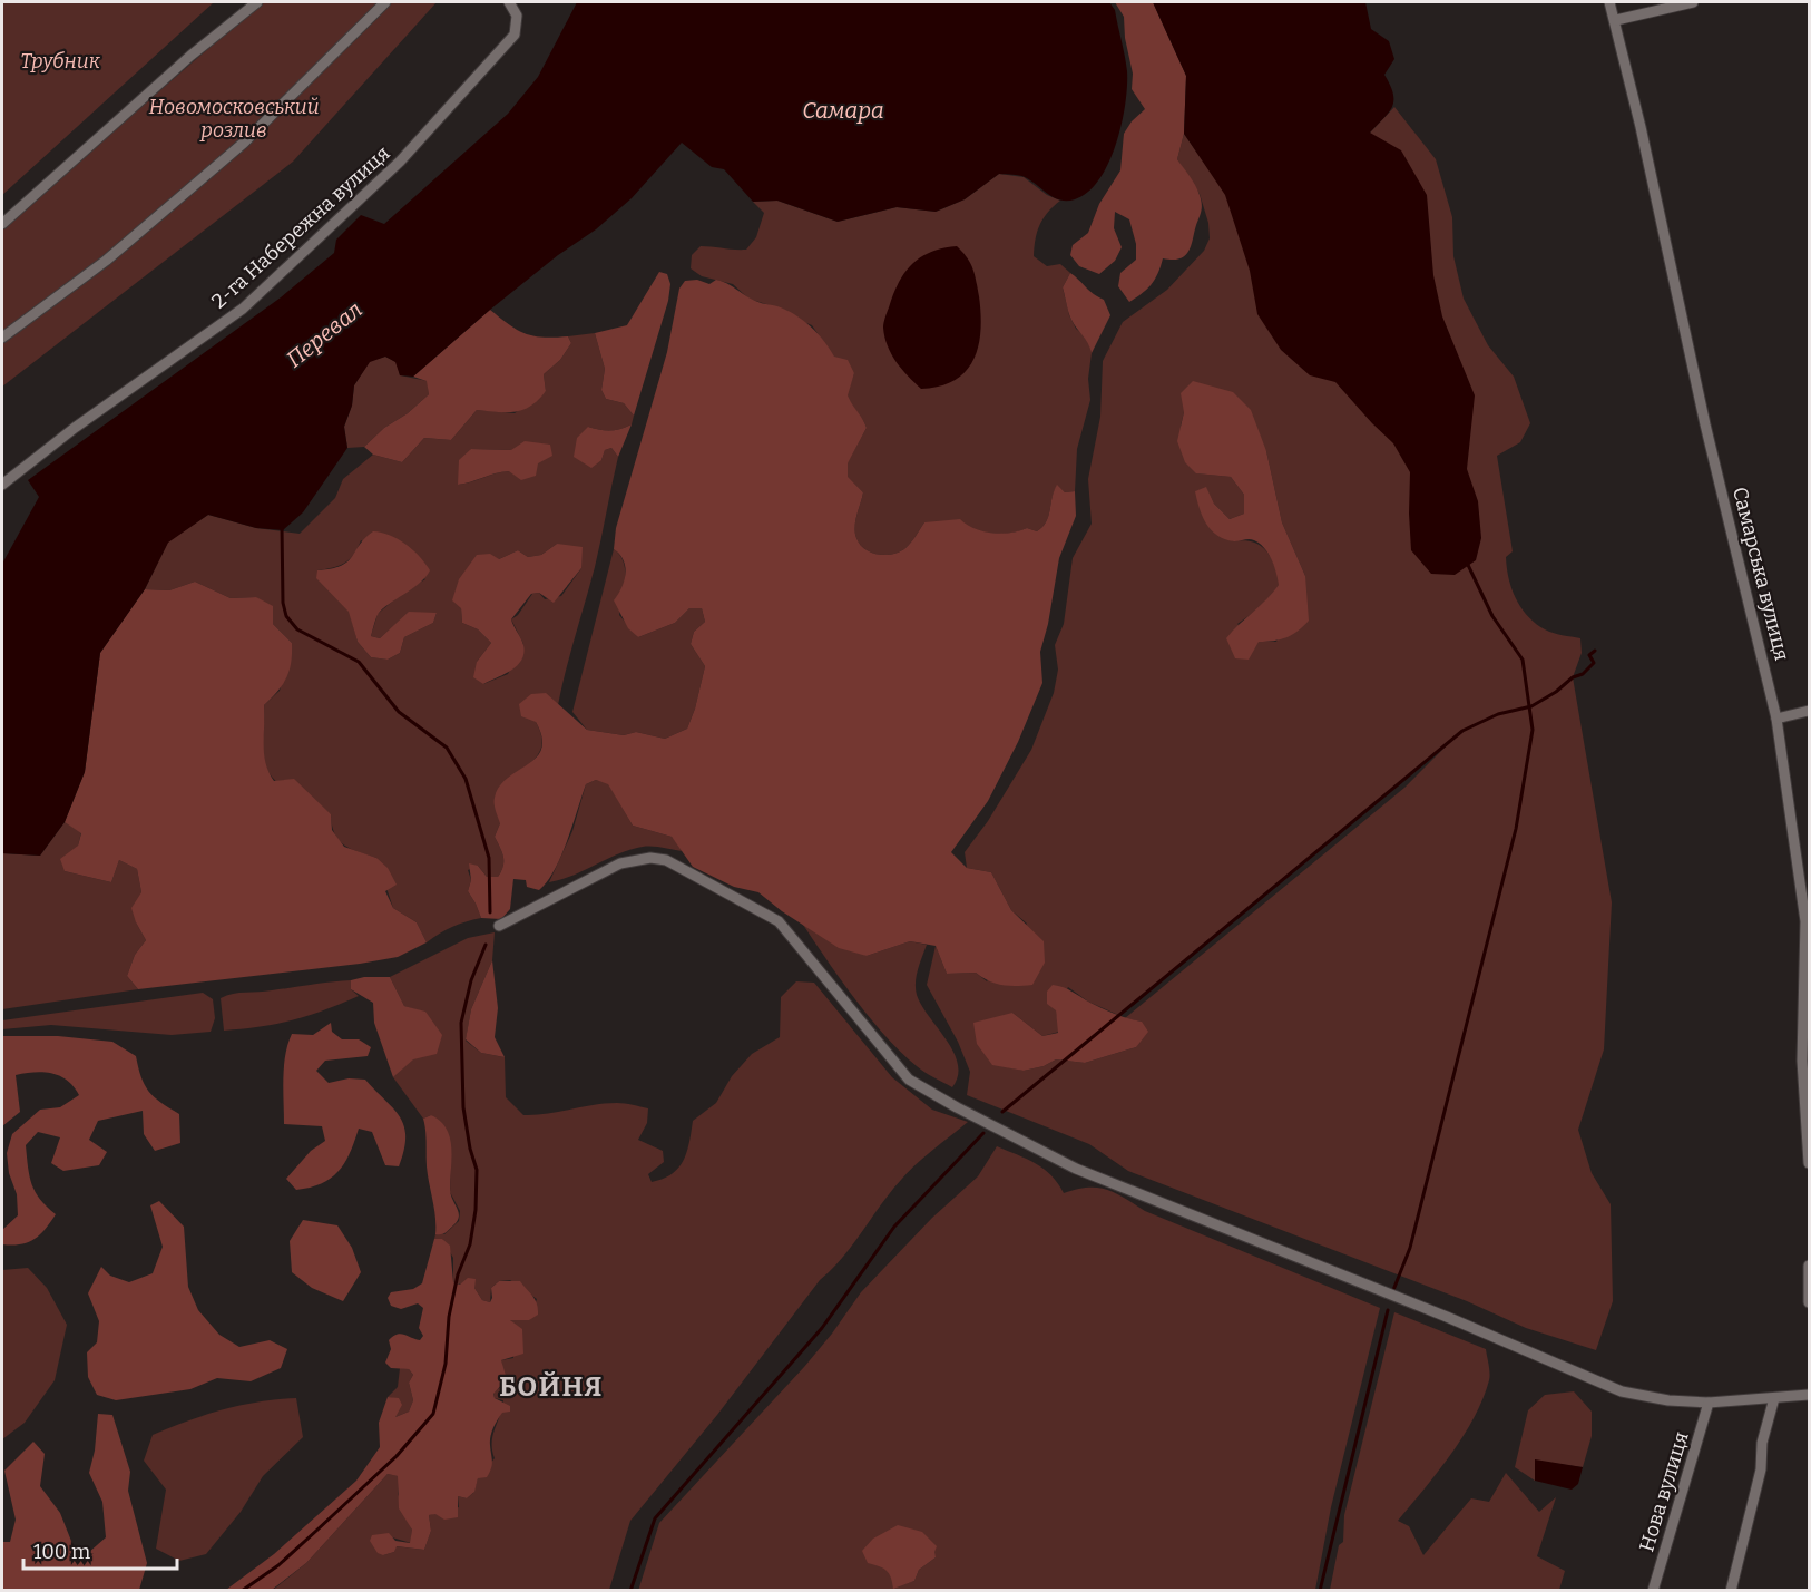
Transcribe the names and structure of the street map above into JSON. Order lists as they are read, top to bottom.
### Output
{
  "streets": {
    "street": ["2-га Набережна вулиця", "Самарська вулиця", "Нова вулиця"]
  },
  "districts": ["БОЙНЯ"],
  "water": ["Самара", "Перевал"],
  "parks": ["Трубник", "Новомосковський розлив"],
  "scale_bar": "100 m"
}
